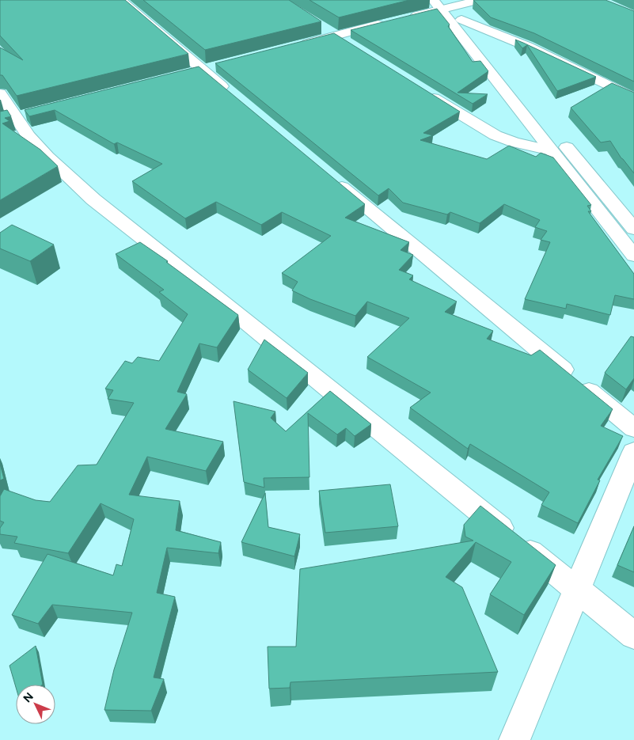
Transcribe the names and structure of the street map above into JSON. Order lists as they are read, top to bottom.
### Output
{
  "north": "top left"
}
